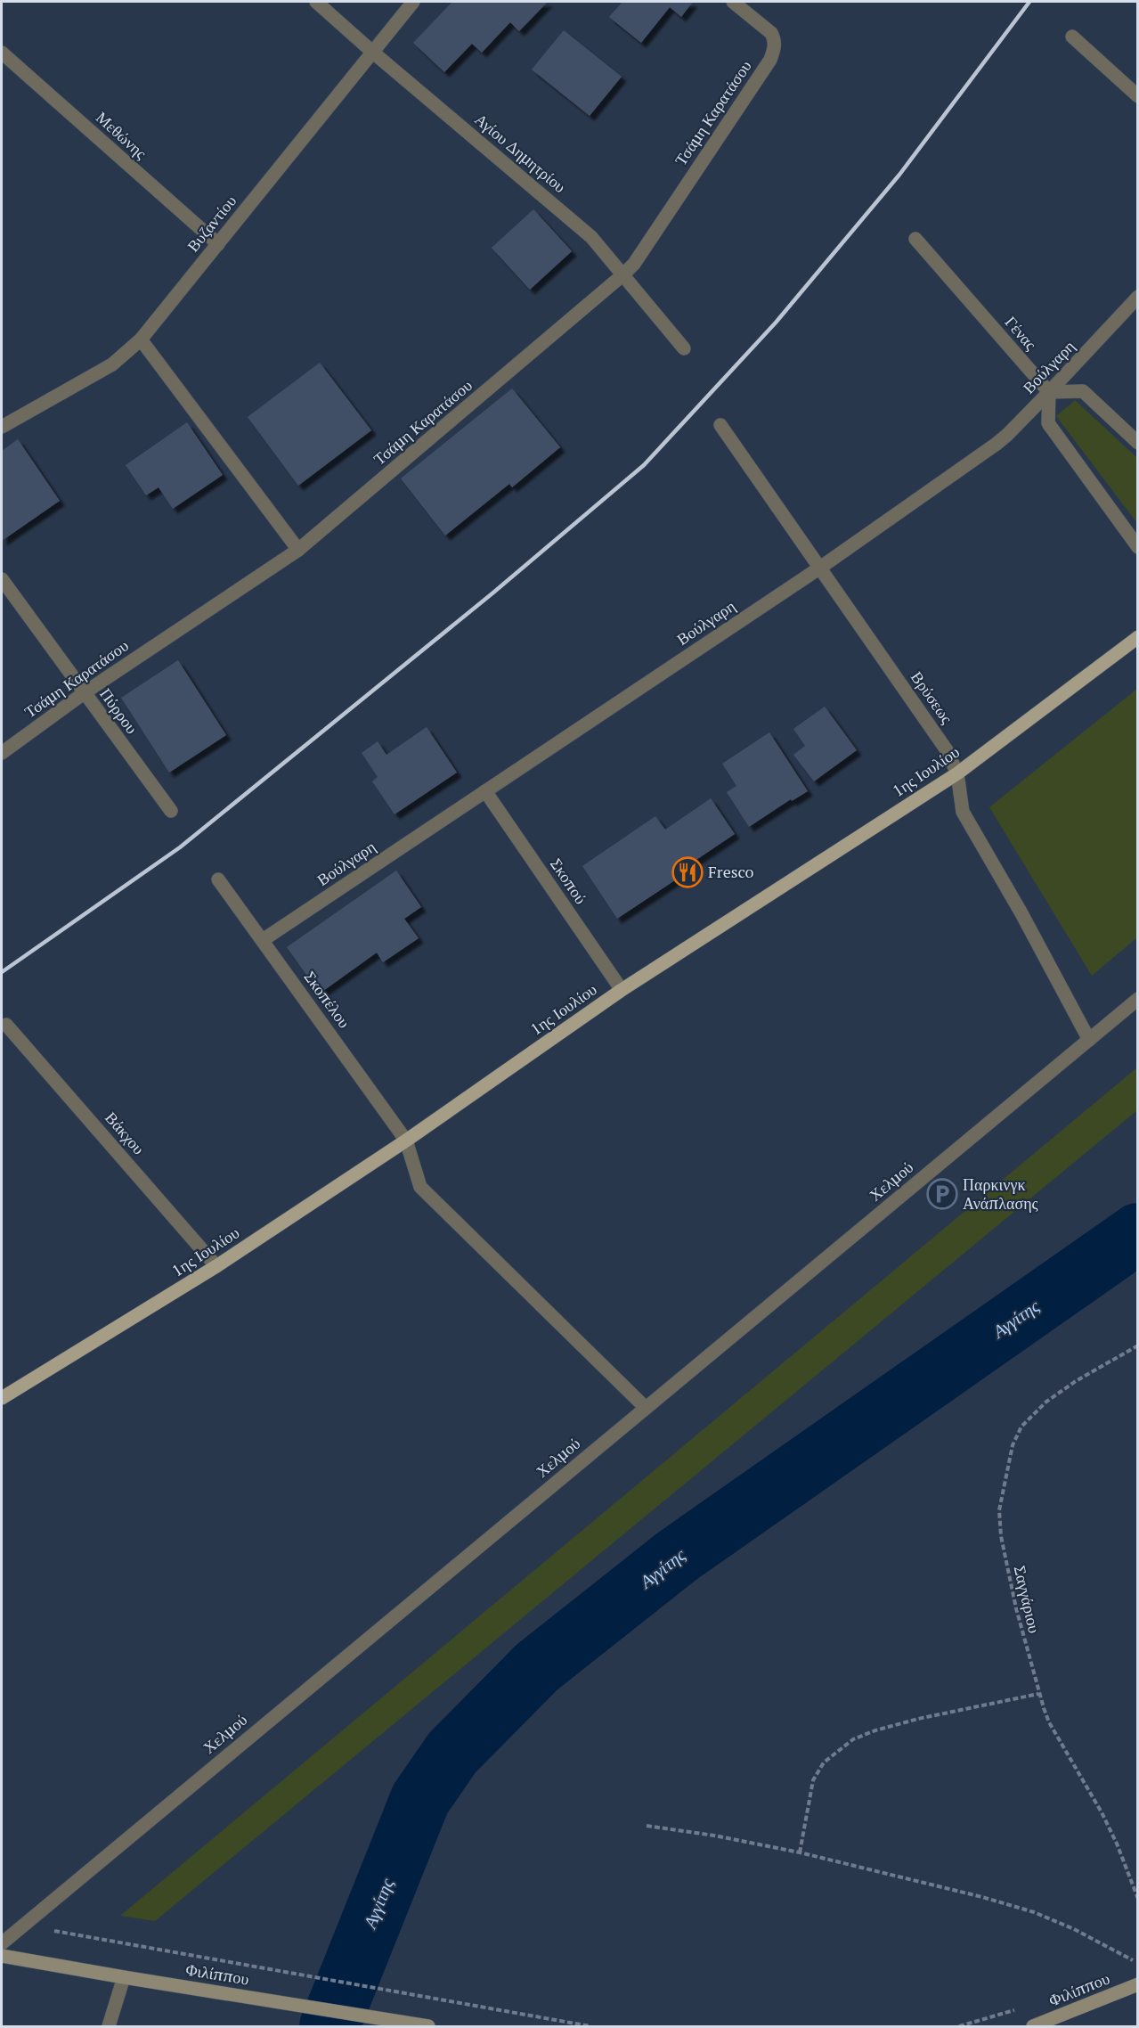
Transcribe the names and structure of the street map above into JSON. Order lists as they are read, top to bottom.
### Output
{
  "streets": {
    "main road": ["1ης Ιουλίου", "Φιλίππου"],
    "street": [
      "Τσάμη Καρατάσου",
      "Μεθώνης",
      "Αγίου Δημητρίου",
      "Βυζαντίου",
      "Γένας",
      "Βούλγαρη",
      "Βρύσεως",
      "Πύρρου",
      "Σκοπού",
      "Σκοπέλου",
      "Βάκχου",
      "Χελμού"
    ],
    "path": ["Σαγγάριου"]
  },
  "crossings": [
    ["Τσάμη Καρατάσου", "Αγίου Δημητρίου"],
    ["Τσάμη Καρατάσου", "Πύρρου"],
    ["Μεθώνης", "Βυζαντίου"],
    ["Αγίου Δημητρίου", "Βυζαντίου"],
    ["Γένας", "Βούλγαρη"],
    ["Βούλγαρη", "Βρύσεως"],
    ["Βούλγαρη", "Σκοπού"],
    ["Βούλγαρη", "Σκοπέλου"],
    ["Βρύσεως", "1ης Ιουλίου"],
    ["Βρύσεως", "Χελμού"],
    ["1ης Ιουλίου", "Σκοπού"],
    ["1ης Ιουλίου", "Σκοπέλου"],
    ["1ης Ιουλίου", "Βάκχου"],
    ["Σκοπέλου", "Χελμού"]
  ],
  "water": ["Αγγίτης"],
  "places": {
    "restaurant": ["Fresco"],
    "parking": ["Παρκινγκ Ανάπλασης"]
  }
}
